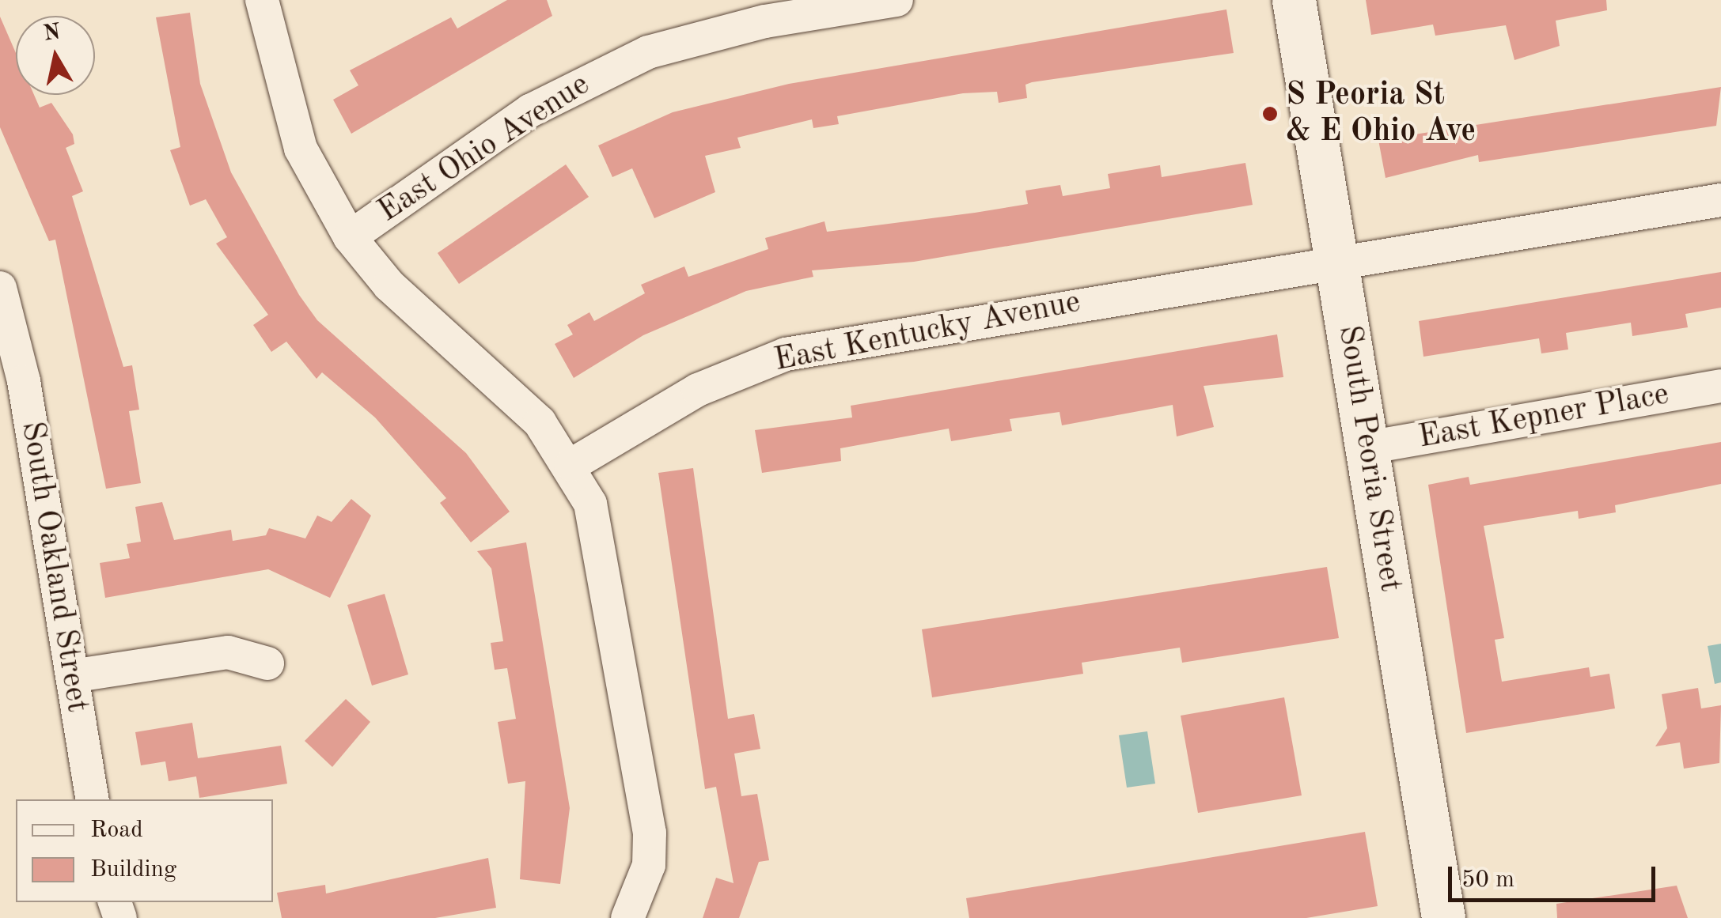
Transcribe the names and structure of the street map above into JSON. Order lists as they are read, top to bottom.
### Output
{
  "streets": {
    "main road": ["South Peoria Street"],
    "street": [
      "East Ohio Avenue",
      "East Kentucky Avenue",
      "East Kepner Place",
      "South Oakland Street"
    ]
  },
  "crossings": [
    ["East Kentucky Avenue", "South Peoria Street"],
    ["East Kepner Place", "South Peoria Street"]
  ],
  "places": ["S Peoria St & E Ohio Ave"],
  "legend": ["Road", "Building"],
  "scale_bar": "50 m",
  "north": "top"
}
